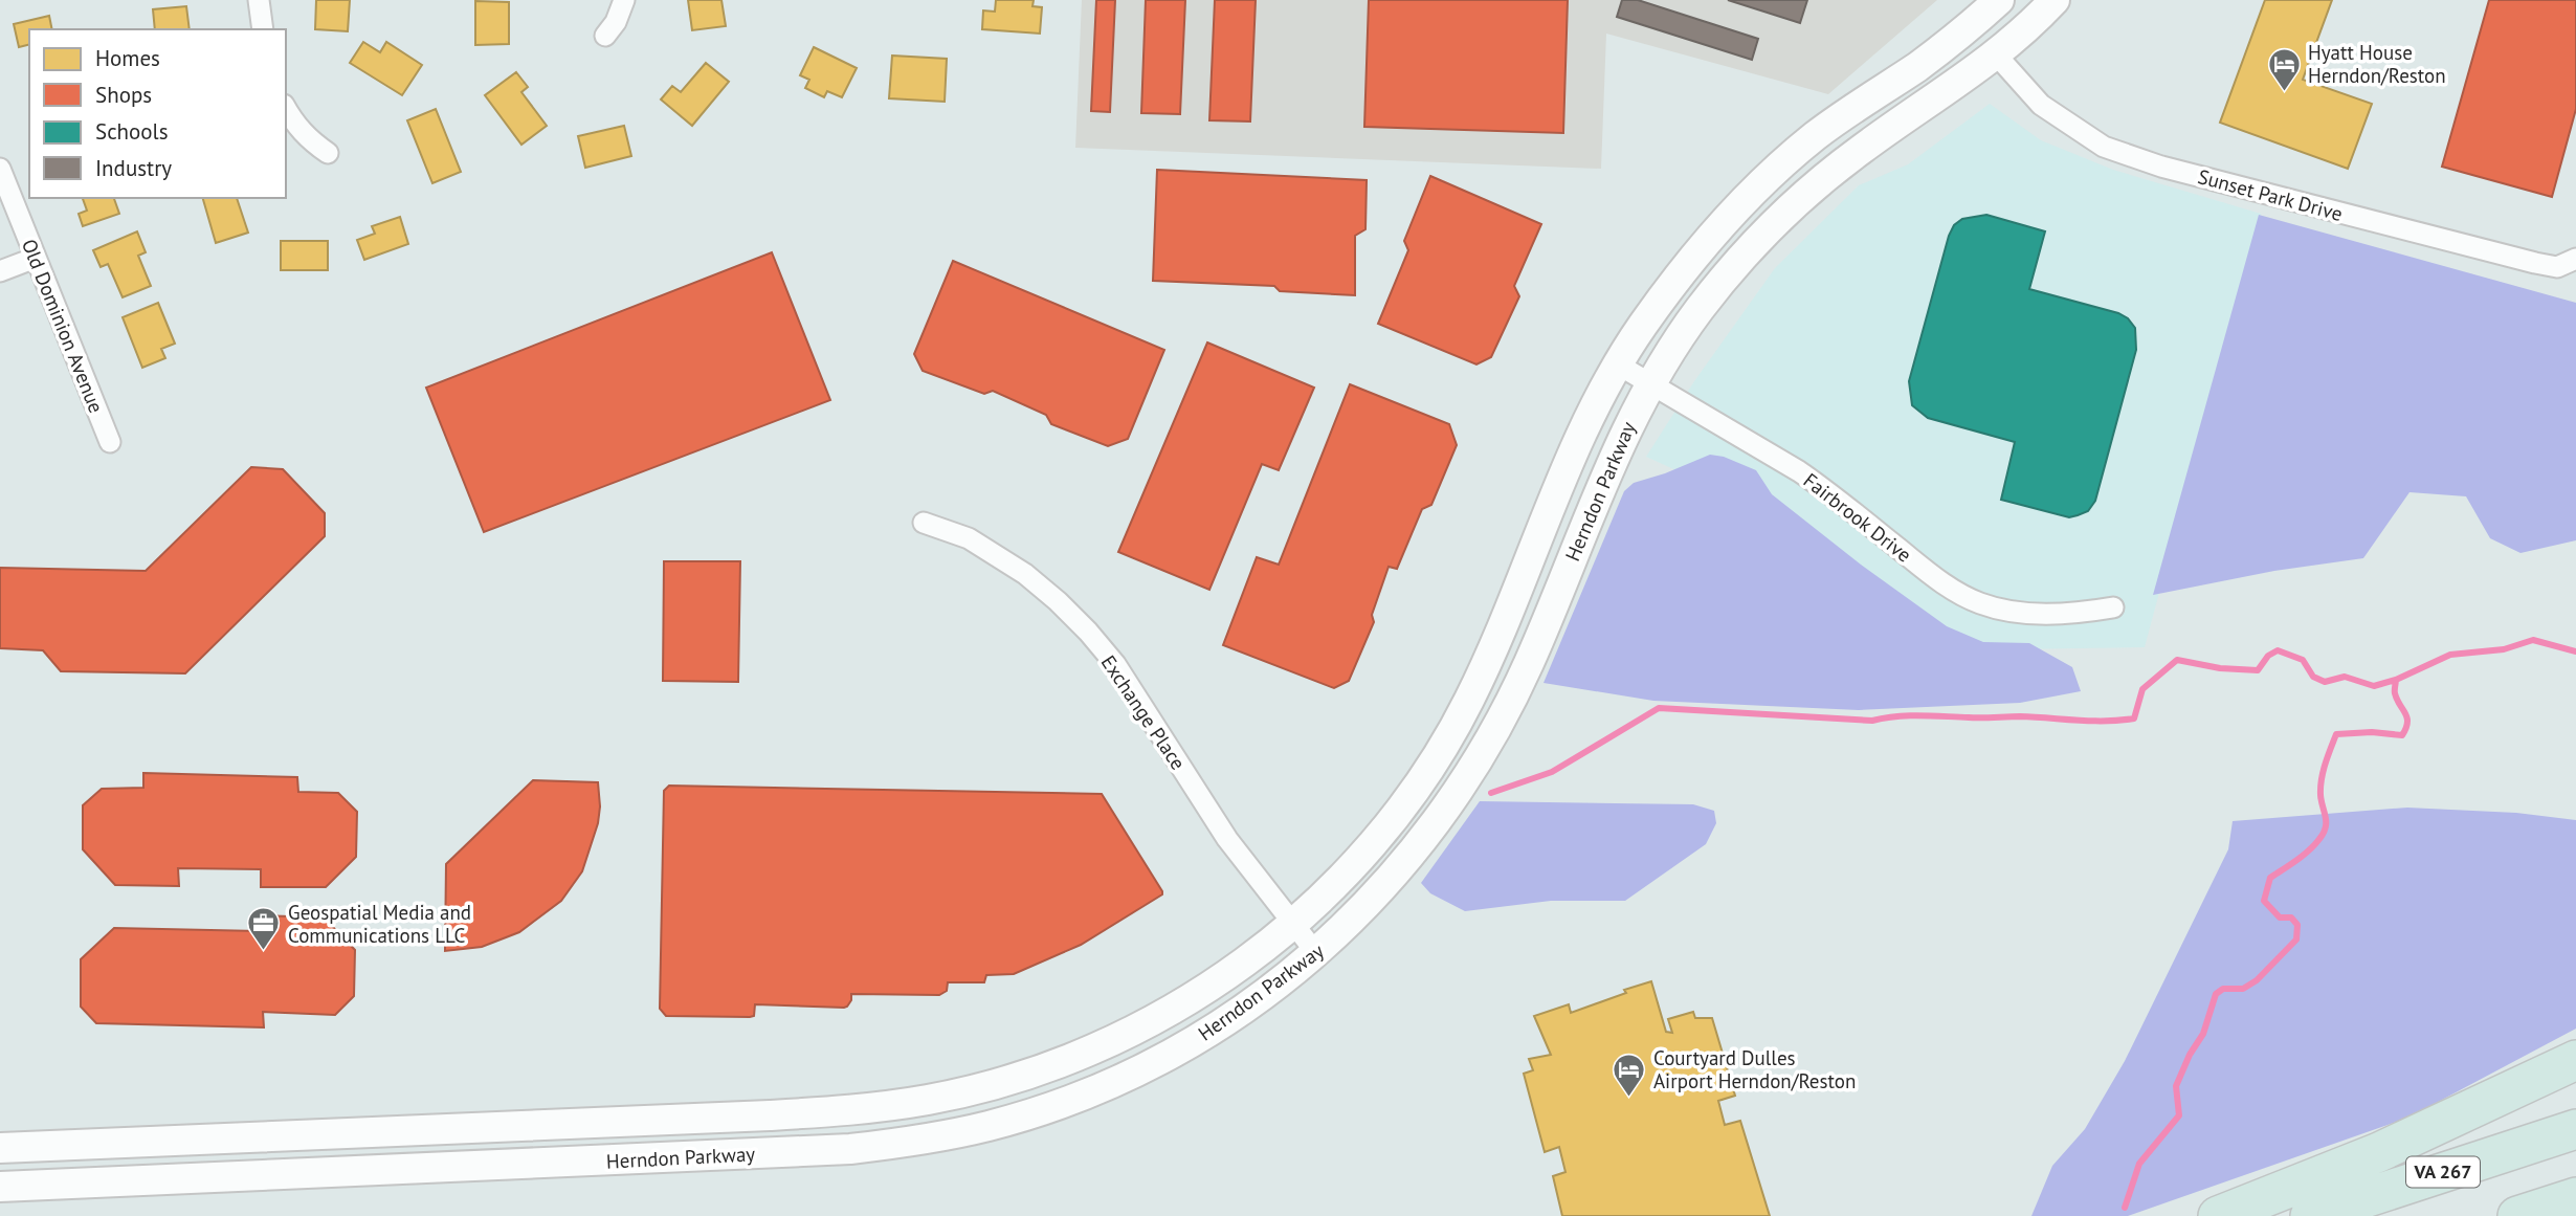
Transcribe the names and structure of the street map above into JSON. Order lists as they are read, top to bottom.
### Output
{
  "streets": {
    "highway": ["VA 267"],
    "main road": ["Herndon Parkway"],
    "street": [
      "Sunset Park Drive",
      "Old Dominion Avenue",
      "Fairbrook Drive",
      "Exchange Place"
    ]
  },
  "crossings": [
    ["Sunset Park Drive", "Herndon Parkway"],
    ["Herndon Parkway", "Fairbrook Drive"],
    ["Herndon Parkway", "Exchange Place"]
  ],
  "places": {
    "hotel": ["Hyatt House Herndon/Reston", "Courtyard Dulles Airport Herndon/Reston"],
    "office": ["Geospatial Media and Communications LLC"]
  },
  "legend": [
    "Homes",
    "Shops",
    "Schools",
    "Industry"
  ]
}
